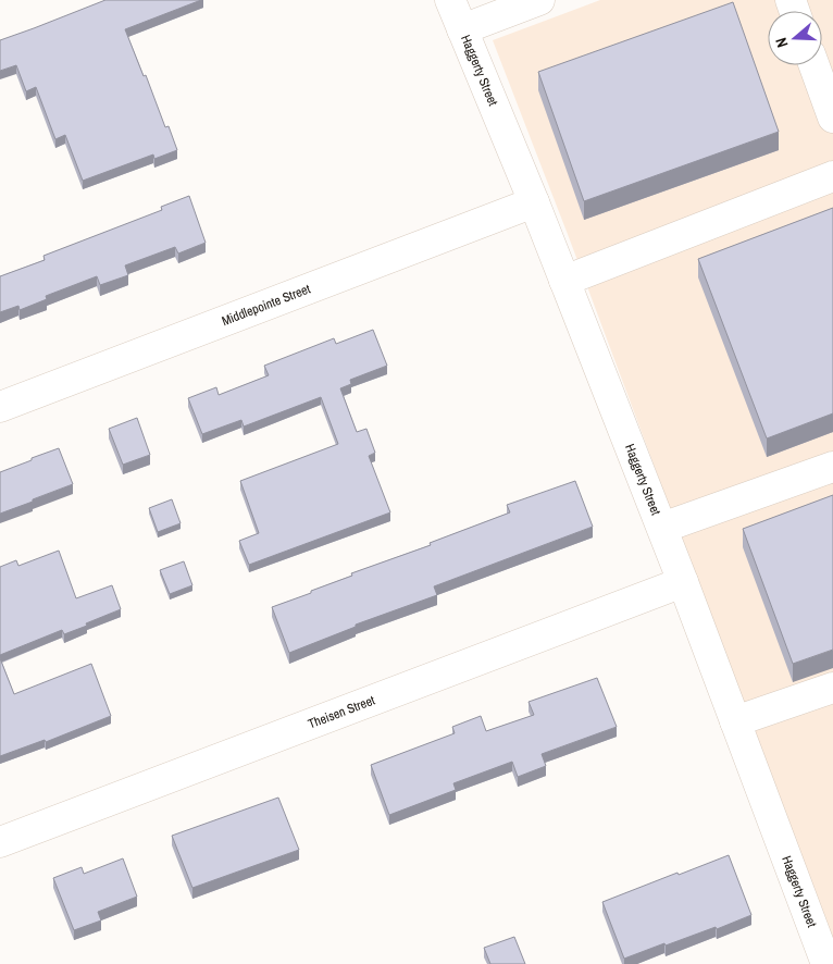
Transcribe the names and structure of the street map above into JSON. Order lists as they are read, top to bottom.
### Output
{
  "streets": {
    "street": ["Haggerty Street", "Middlepointe Street", "Theisen Street"]
  },
  "crossings": [
    ["Haggerty Street", "Middlepointe Street"],
    ["Haggerty Street", "Theisen Street"]
  ],
  "north": "left"
}
